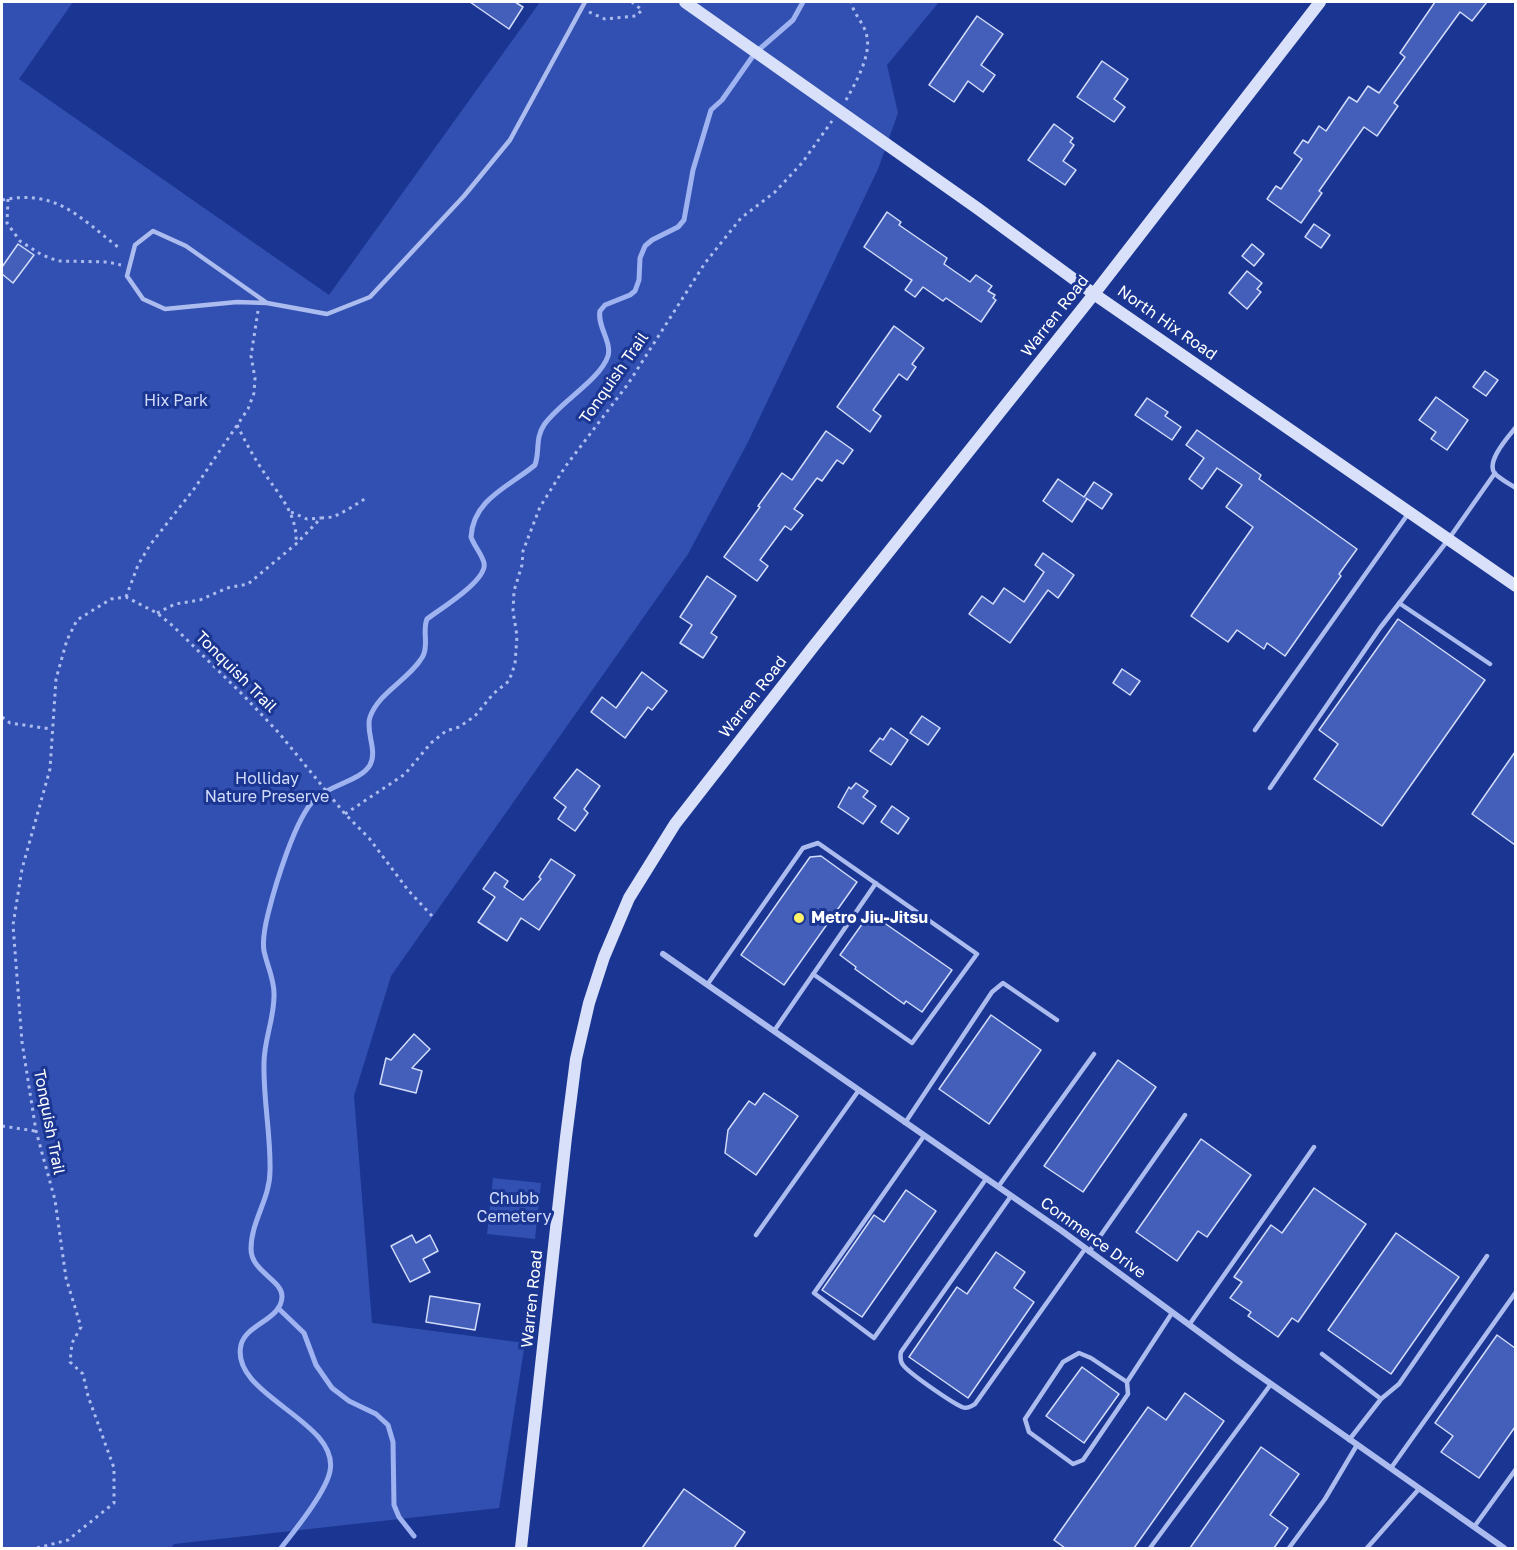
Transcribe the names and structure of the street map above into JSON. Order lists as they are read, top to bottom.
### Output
{
  "streets": {
    "main road": ["Warren Road", "North Hix Road"],
    "street": ["Commerce Drive"],
    "path": ["Tonquish Trail"]
  },
  "crossings": [
    ["Warren Road", "North Hix Road"],
    ["North Hix Road", "Tonquish Trail"]
  ],
  "parks": ["Hix Park", "Holliday Nature Preserve", "Chubb Cemetery"],
  "places": ["Metro Jiu-Jitsu"]
}
